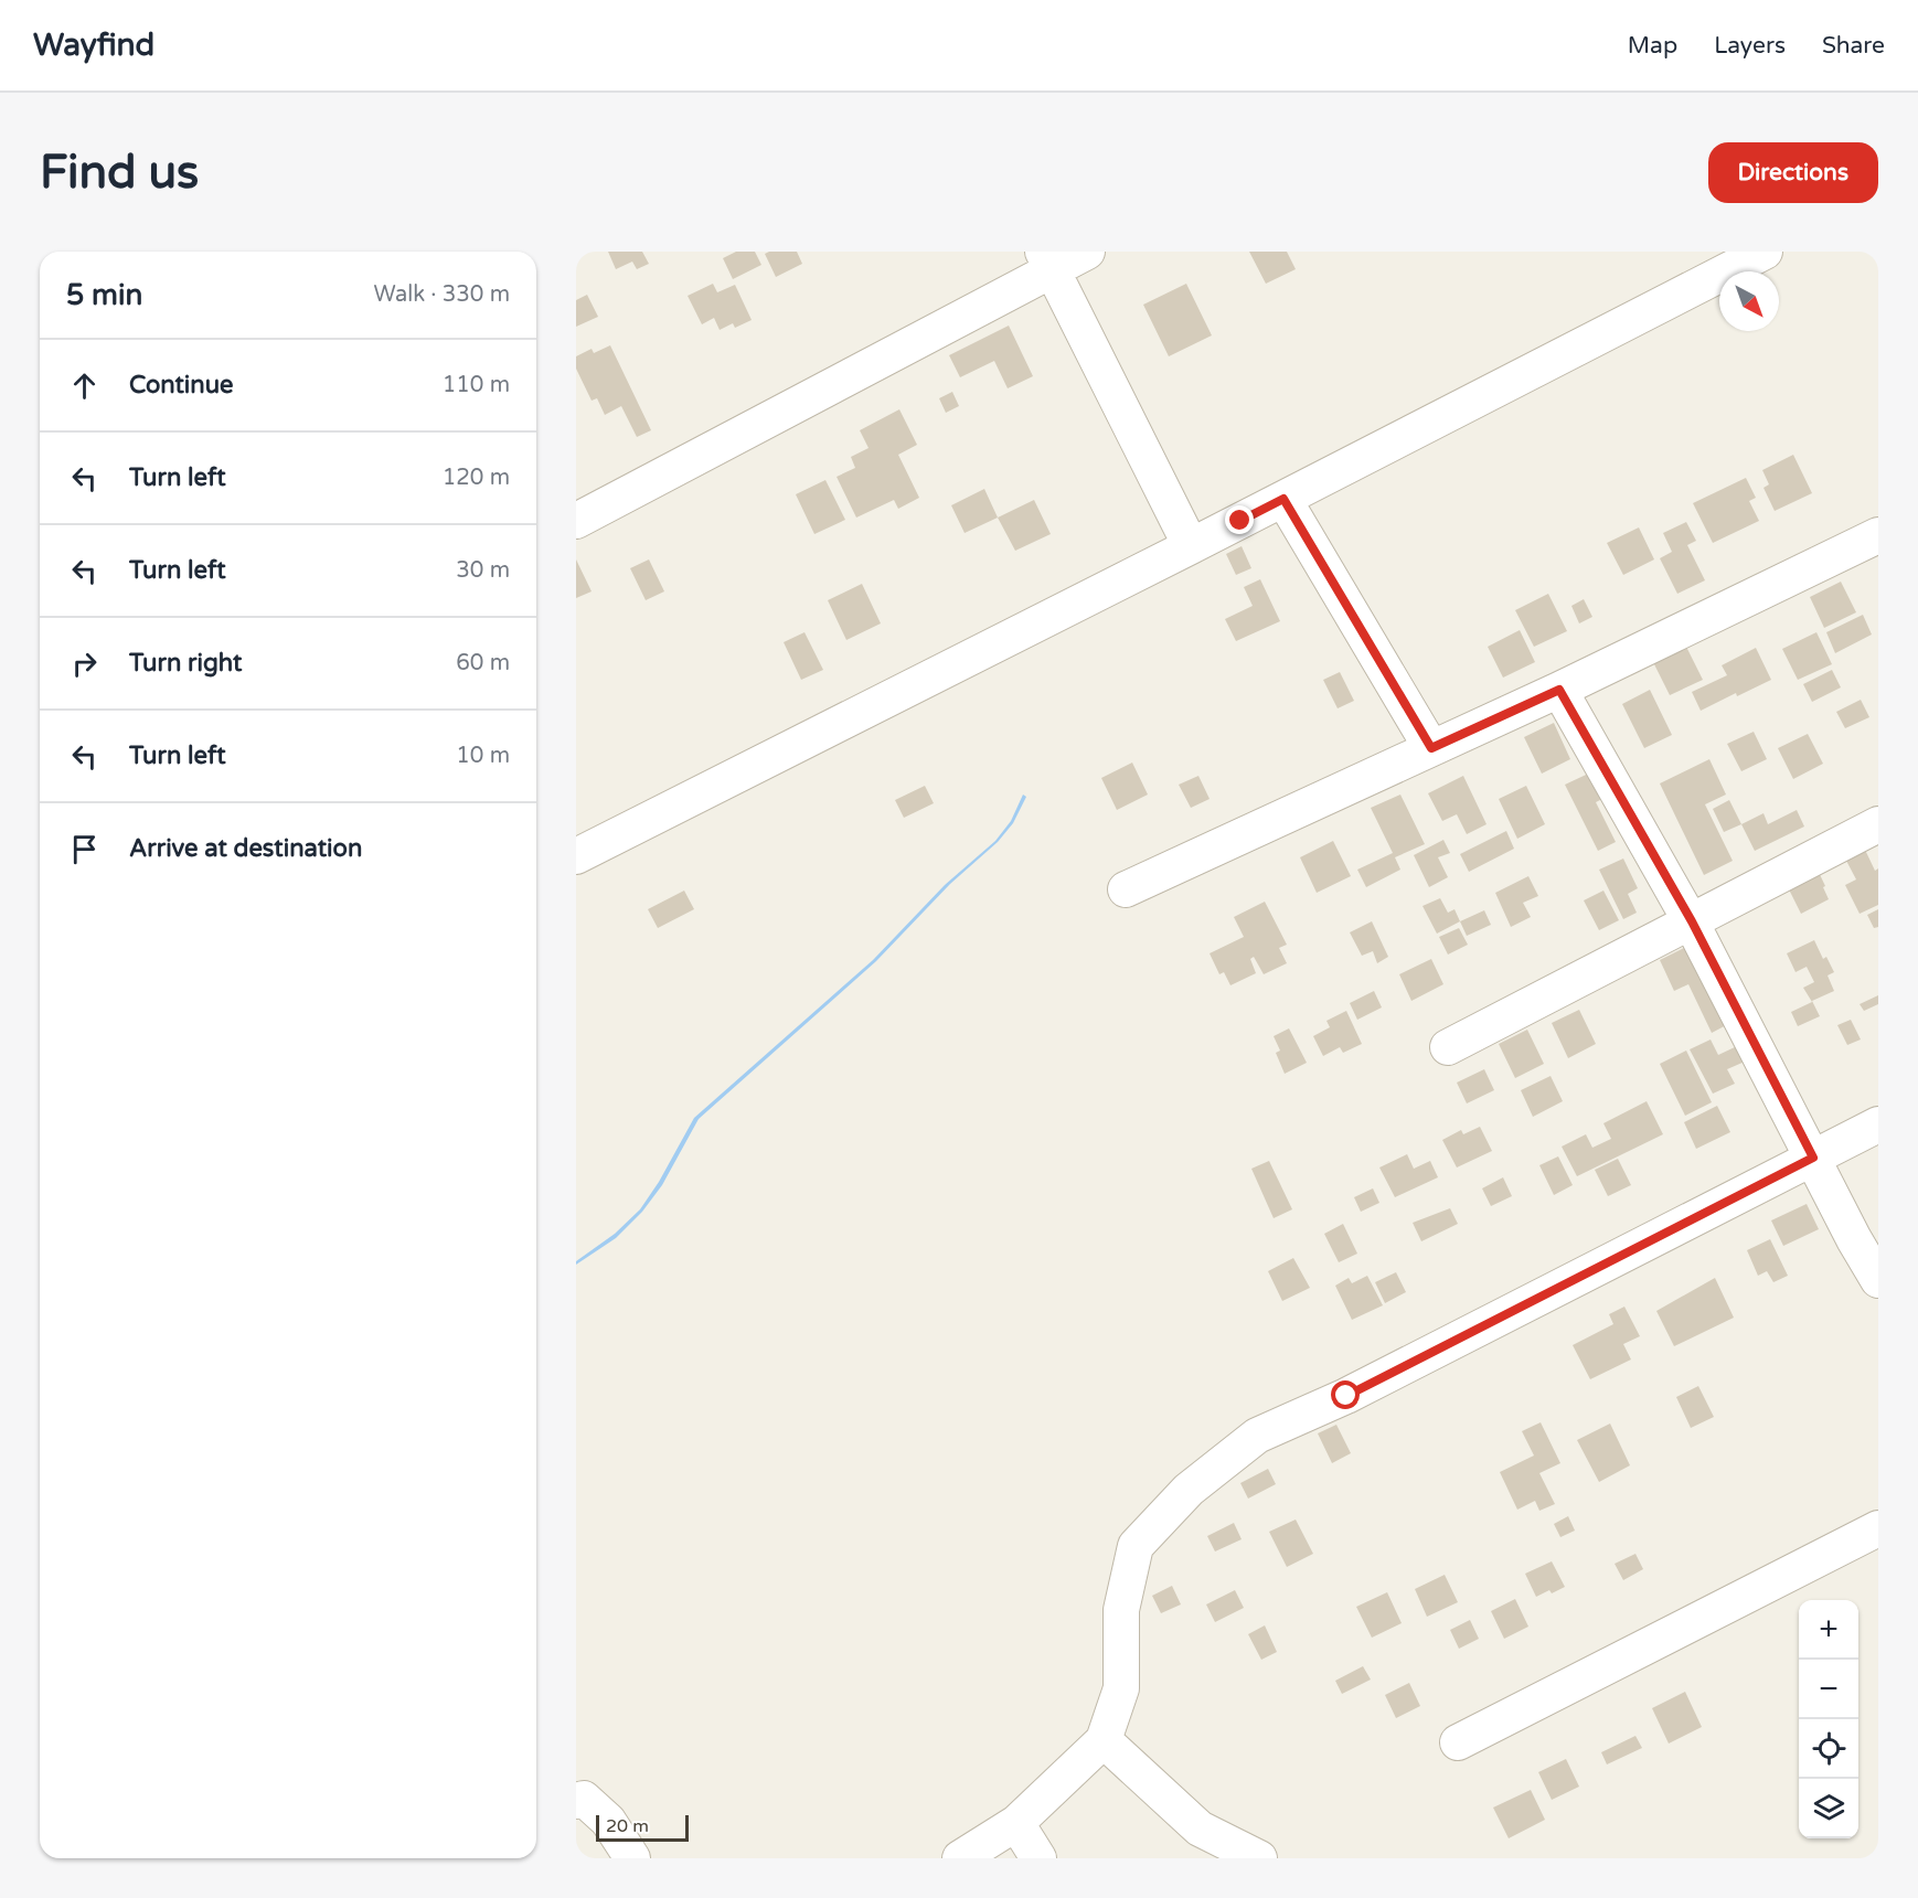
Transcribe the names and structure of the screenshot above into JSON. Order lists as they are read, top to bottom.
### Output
{
  "scale_bar": "20 m",
  "north": "bottom right",
  "page": {
    "header": "Wayfind",
    "nav": ["Map", "Layers", "Share"],
    "buttons": "Directions",
    "title": "Find us",
    "heading": ["5 min", "Walk · 330 m"],
    "list": [
      ["Continue", "110 m"],
      ["Turn left", "120 m"],
      ["Turn left", "30 m"],
      ["Turn right", "60 m"],
      ["Turn left", "10 m"],
      "Arrive at destination"
    ],
    "map_buttons": ["+", "−"],
    "scale": "20 m"
  }
}
